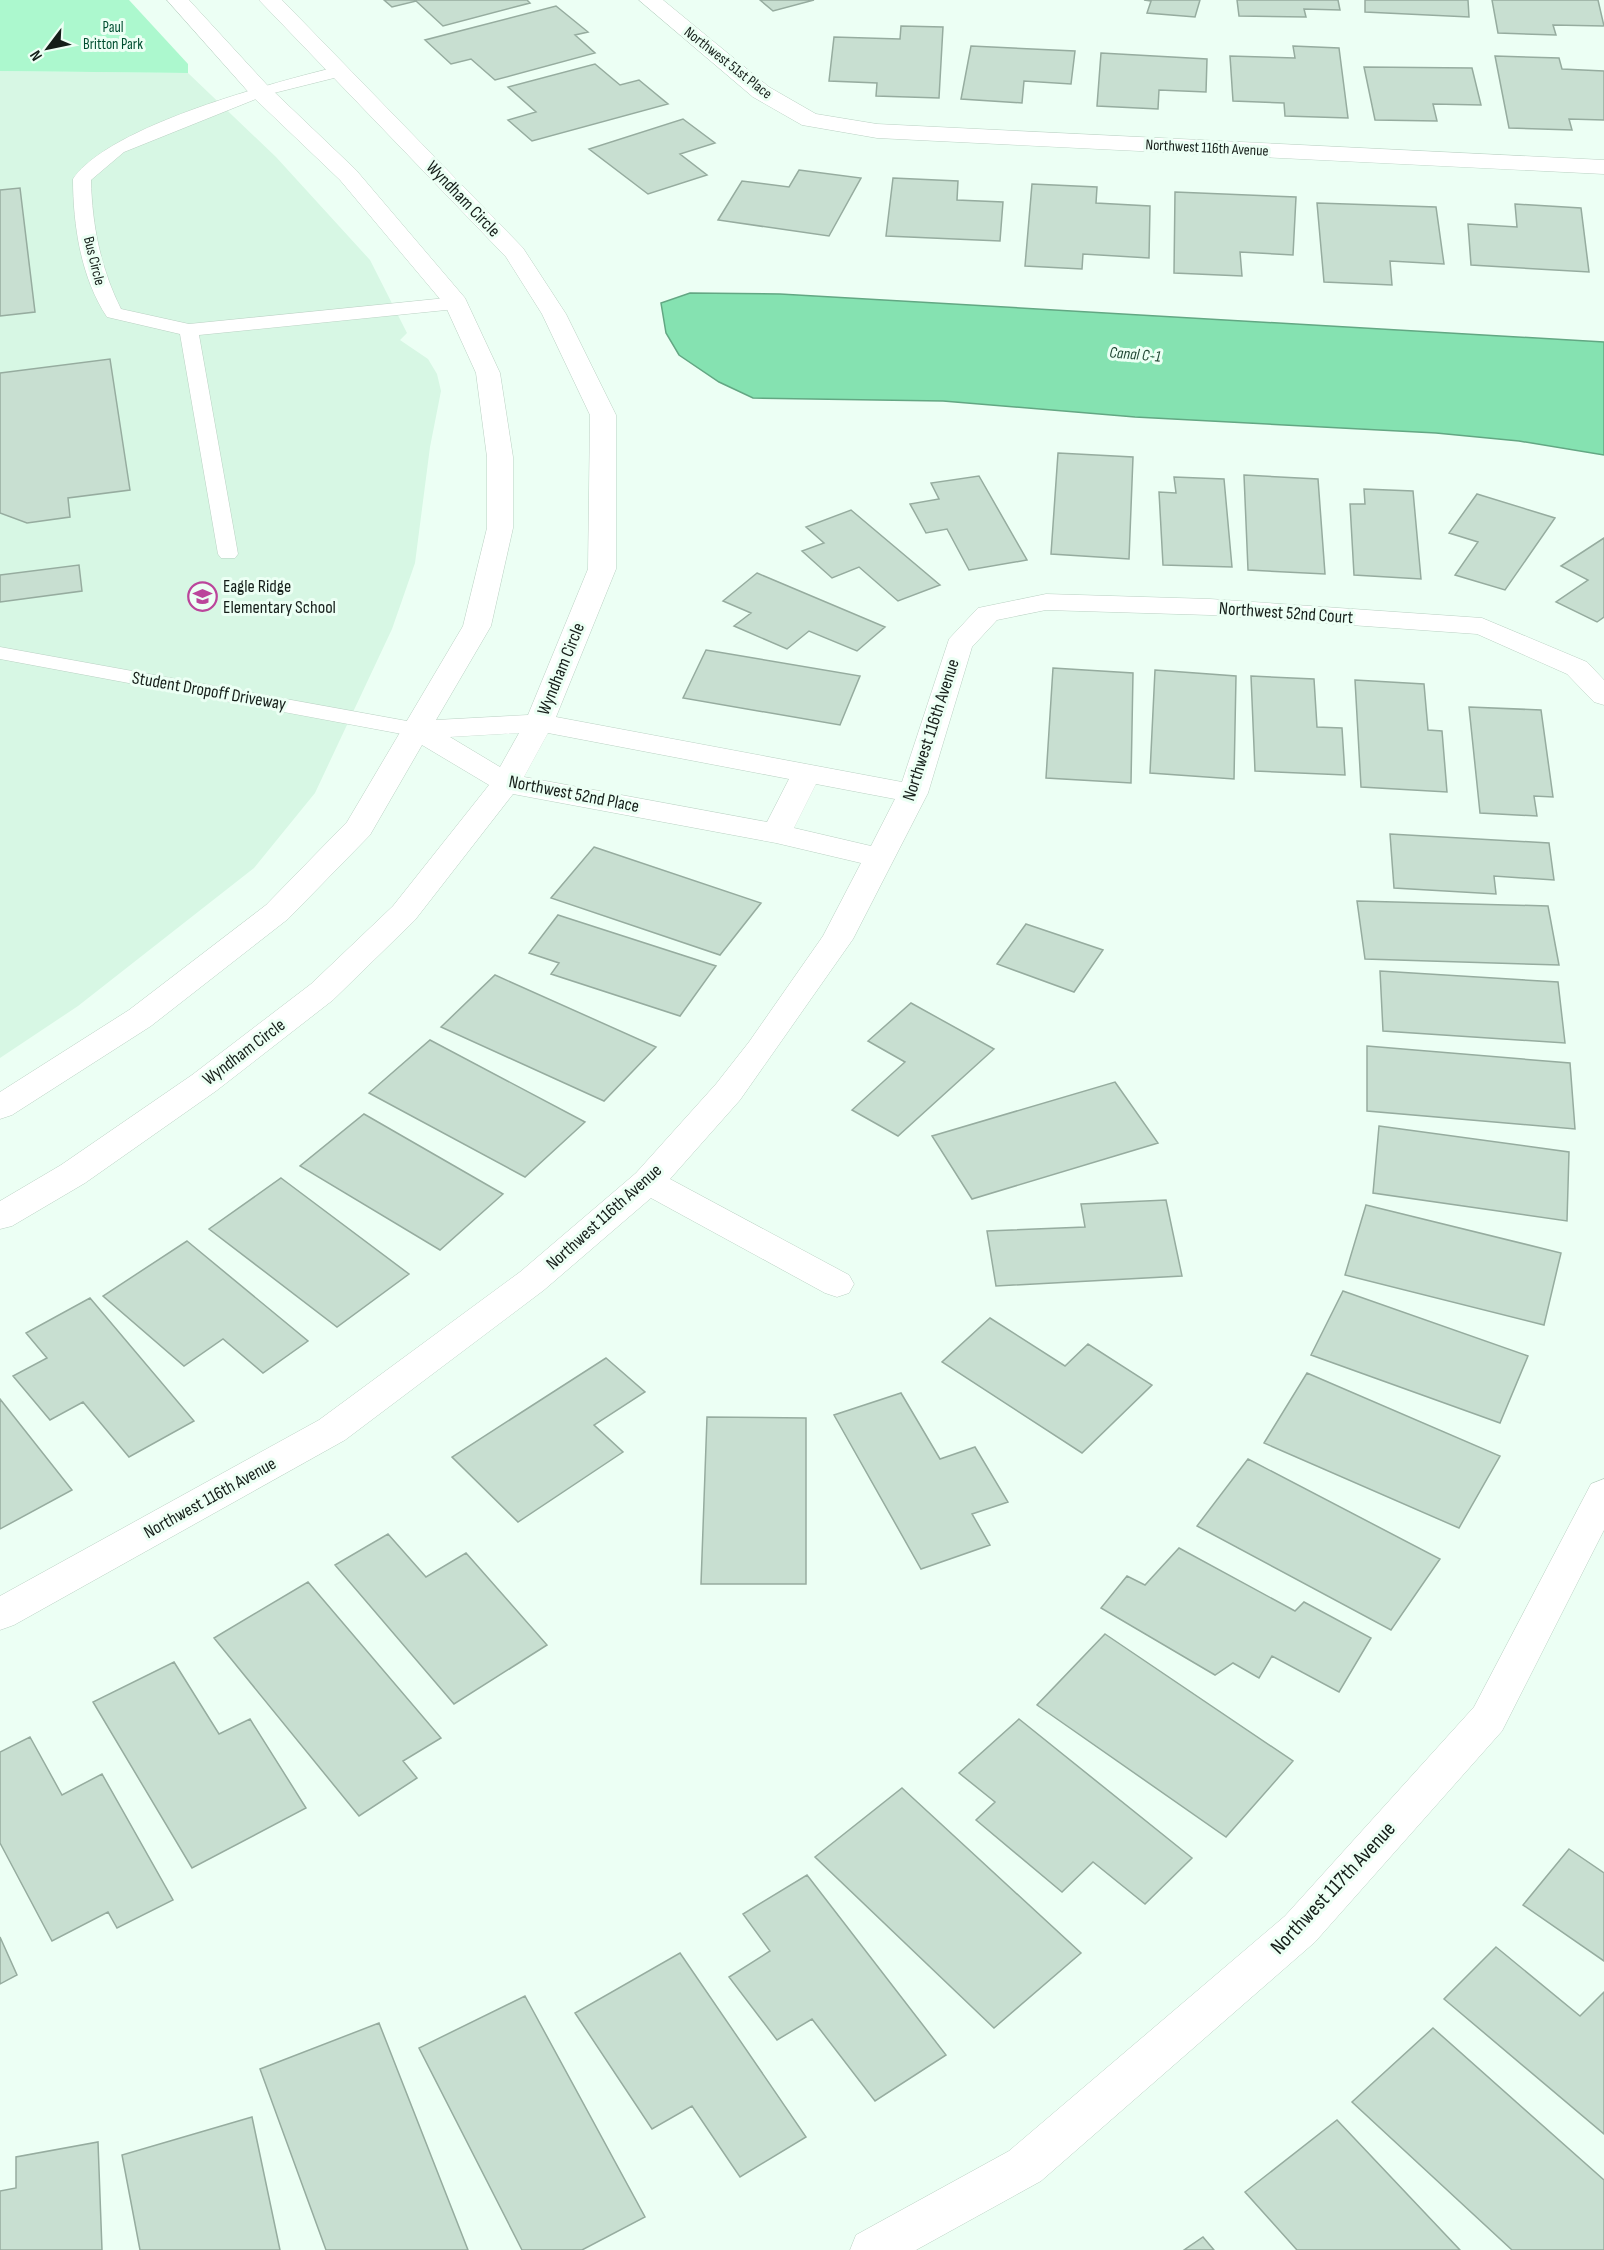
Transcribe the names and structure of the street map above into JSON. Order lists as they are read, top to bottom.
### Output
{
  "streets": {
    "street": [
      "Northwest 51st Place",
      "Northwest 116th Avenue",
      "Wyndham Circle",
      "Northwest 52nd Court",
      "Northwest 52nd Place",
      "Northwest 117th Avenue"
    ],
    "lane": ["Bus Circle", "Student Dropoff Driveway"]
  },
  "crossings": [
    ["Northwest 51st Place", "Northwest 116th Avenue"],
    ["Northwest 116th Avenue", "Northwest 52nd Court"],
    ["Northwest 116th Avenue", "Northwest 52nd Place"],
    ["Wyndham Circle", "Bus Circle"],
    ["Wyndham Circle", "Northwest 52nd Place"],
    ["Student Dropoff Driveway", "Northwest 52nd Place"]
  ],
  "water": ["Canal C-1"],
  "parks": ["Paul Britton Park"],
  "places": {
    "school or university": ["Eagle Ridge Elementary School"]
  },
  "north": "bottom left"
}
